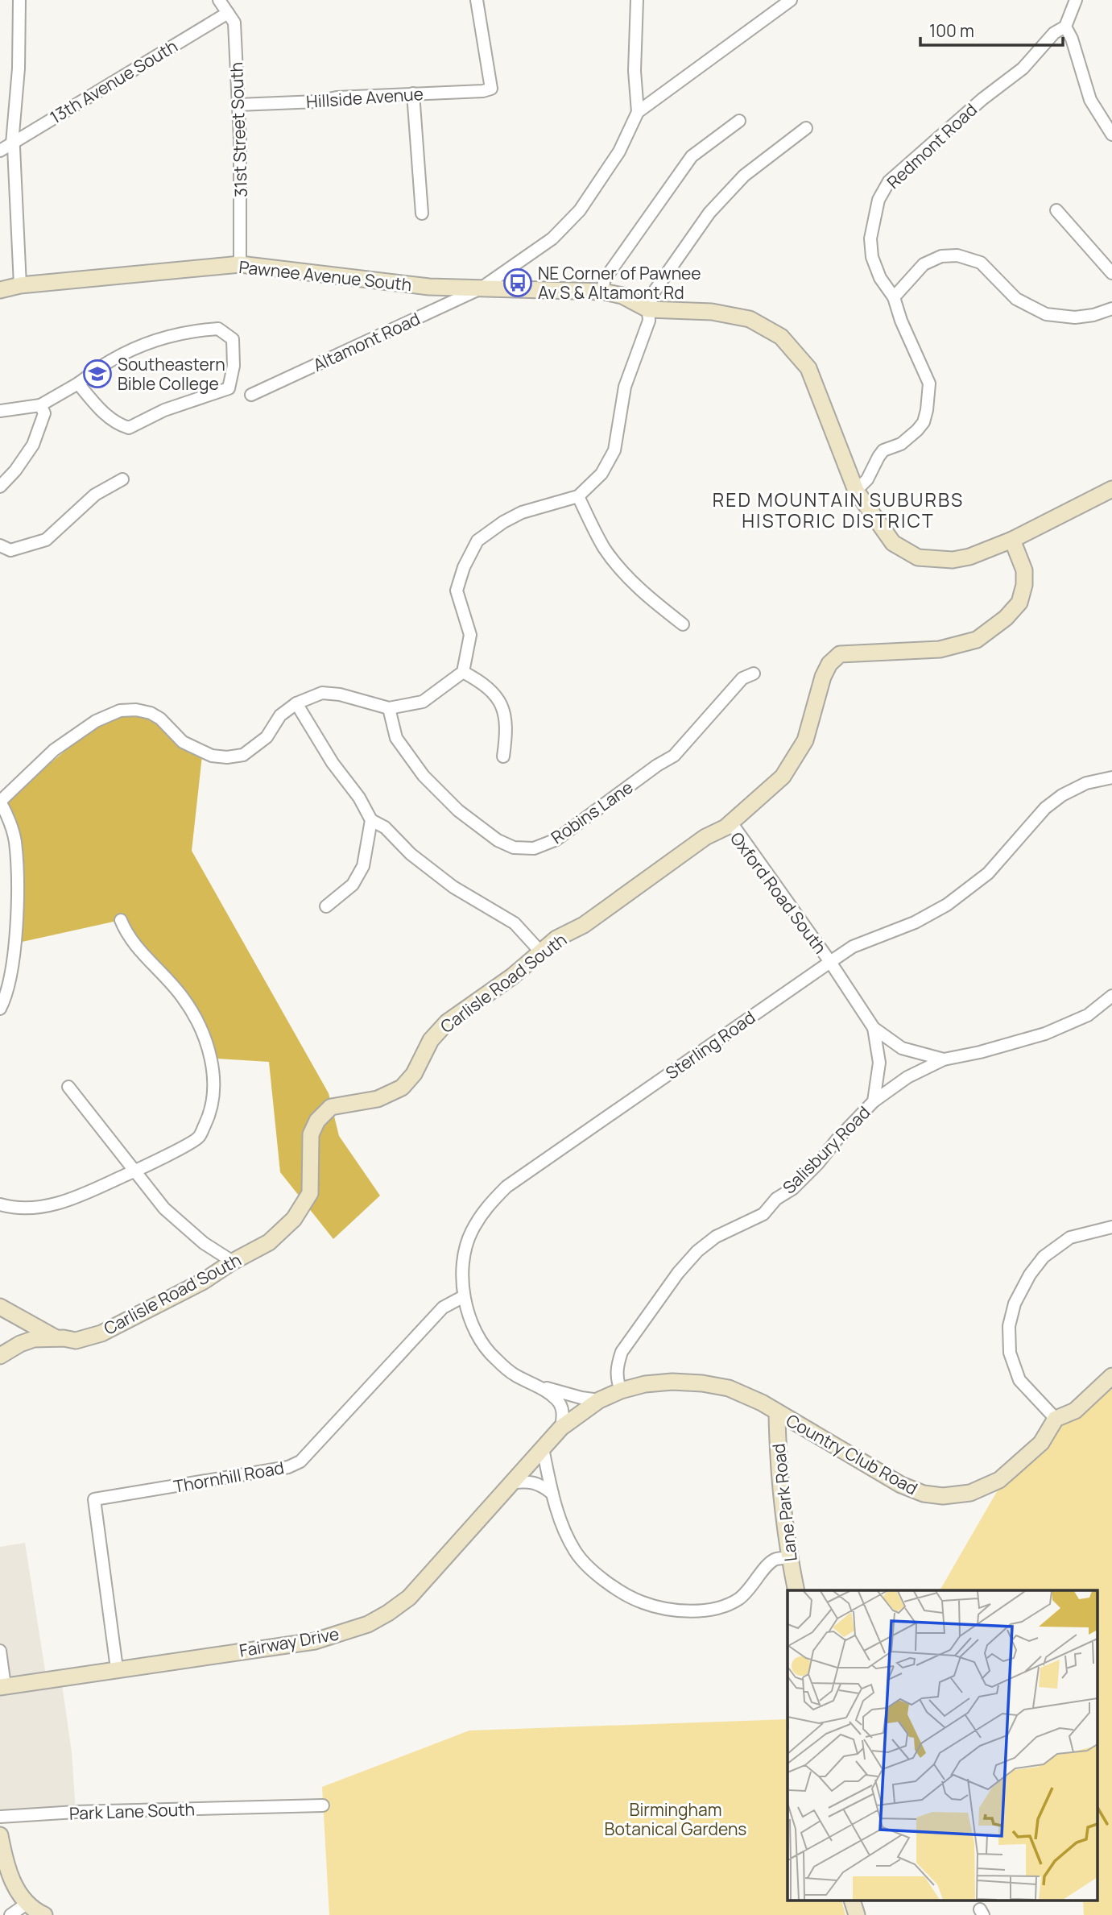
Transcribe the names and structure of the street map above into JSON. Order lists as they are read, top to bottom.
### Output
{
  "streets": {
    "street": [
      "13th Avenue South",
      "Hillside Avenue",
      "31st Street South",
      "Redmont Road",
      "Pawnee Avenue South",
      "Altamont Road",
      "Robins Lane",
      "Oxford Road South",
      "Carlisle Road South",
      "Sterling Road",
      "Salisbury Road",
      "Country Club Road",
      "Thornhill Road",
      "Lane Park Road",
      "Fairway Drive",
      "Park Lane South"
    ]
  },
  "crossings": [
    ["13th Avenue South", "31st Street South"],
    ["Hillside Avenue", "31st Street South"],
    ["31st Street South", "Pawnee Avenue South"],
    ["Pawnee Avenue South", "Altamont Road"],
    ["Oxford Road South", "Carlisle Road South"],
    ["Oxford Road South", "Sterling Road"],
    ["Sterling Road", "Thornhill Road"],
    ["Sterling Road", "Fairway Drive"],
    ["Salisbury Road", "Country Club Road"],
    ["Salisbury Road", "Fairway Drive"],
    ["Country Club Road", "Lane Park Road"],
    ["Country Club Road", "Fairway Drive"],
    ["Thornhill Road", "Fairway Drive"]
  ],
  "districts": ["RED MOUNTAIN SUBURBS HISTORIC DISTRICT"],
  "parks": ["Birmingham Botanical Gardens"],
  "places": {
    "bus stop": ["NE Corner of Pawnee Av S & Altamont Rd"],
    "school or university": ["Southeastern Bible College"]
  },
  "scale_bar": "100 m"
}
